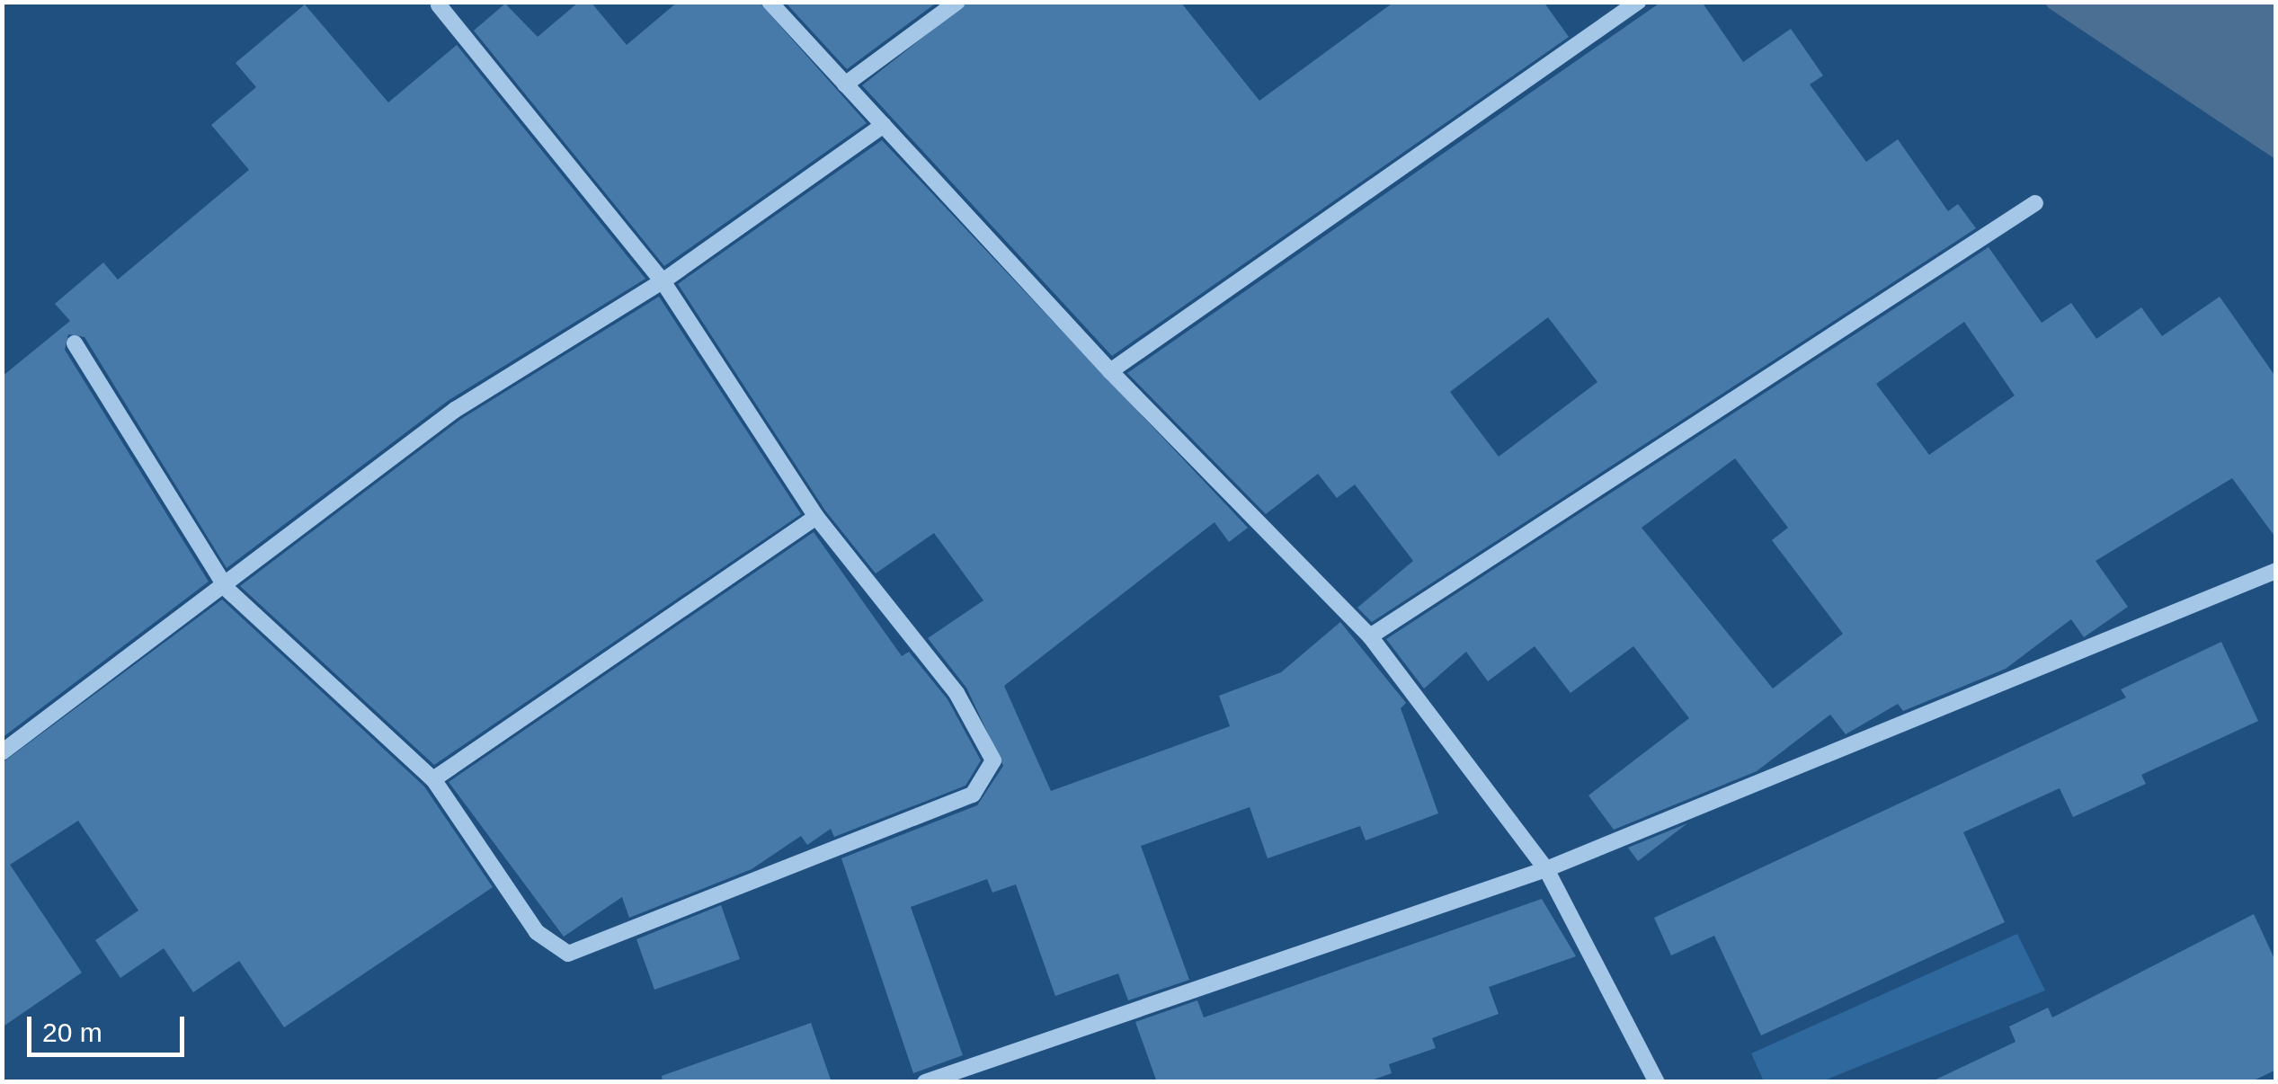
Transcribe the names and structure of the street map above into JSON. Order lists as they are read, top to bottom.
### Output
{
  "scale_bar": "20 m"
}
